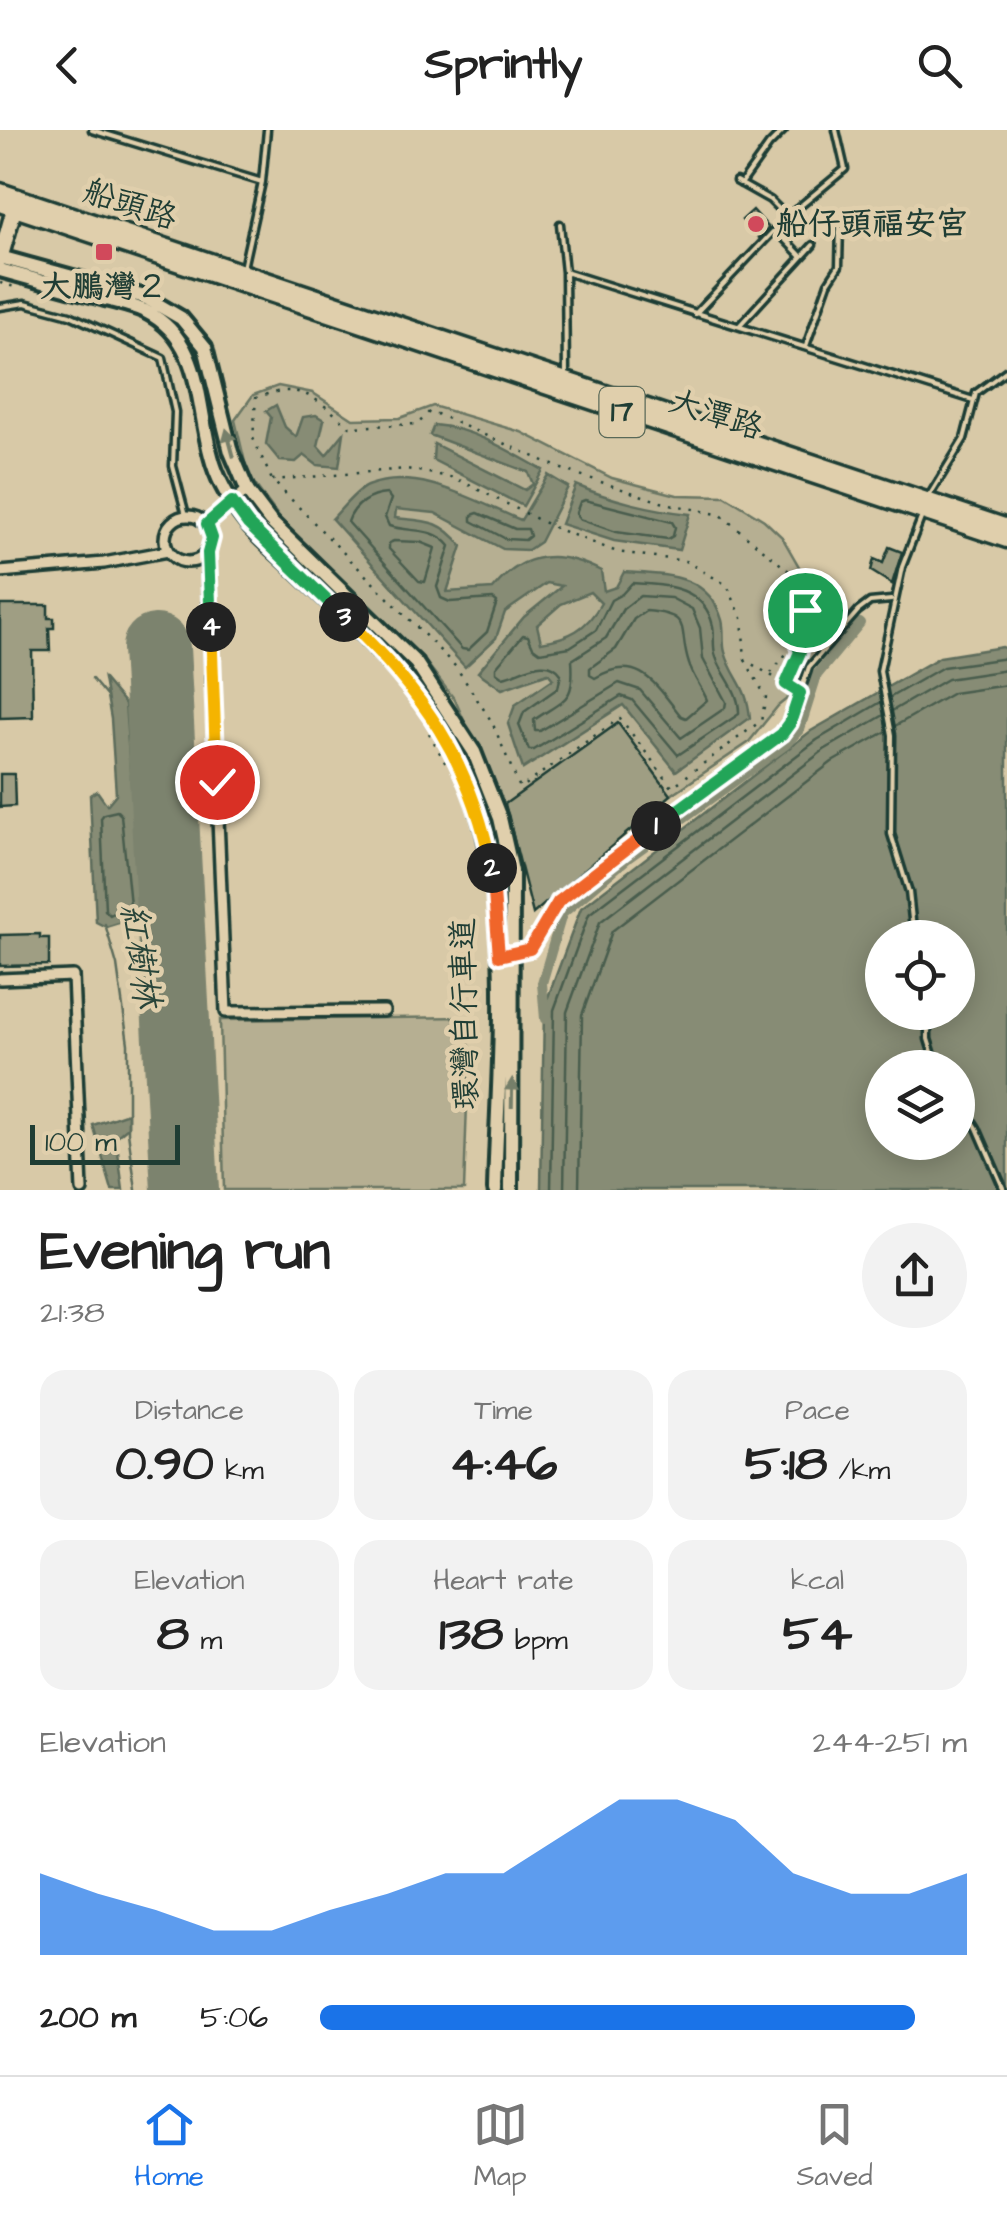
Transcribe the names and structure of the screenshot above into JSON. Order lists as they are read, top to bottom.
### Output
{
  "streets": {
    "main road": ["船頭路", "17", "大潭路"]
  },
  "crossings": [
    ["船頭路", "大潭路"]
  ],
  "water": ["紅樹林"],
  "places": {
    "other": ["船仔頭福安宮"],
    "transit": ["大鵬灣２"]
  },
  "scale_bar": "100 m",
  "page": {
    "header": "Sprintly",
    "pins": [
      "3",
      "4",
      "1",
      "2"
    ],
    "scale": "100 m",
    "heading": ["Evening run", "21:38"],
    "stats": [
      ["Distance", "0.90 km"],
      ["Time", "4:46"],
      ["Pace", "5:18 /km"],
      ["Elevation", "8 m"],
      ["Heart rate", "138 bpm"],
      ["kcal", "54"]
    ],
    "chart": ["Elevation", "244–251 m"],
    "list": [
      {
        "name": "200 m",
        "note": "5:06"
      }
    ],
    "tabs": ["Home", "Map", "Saved"]
  }
}
